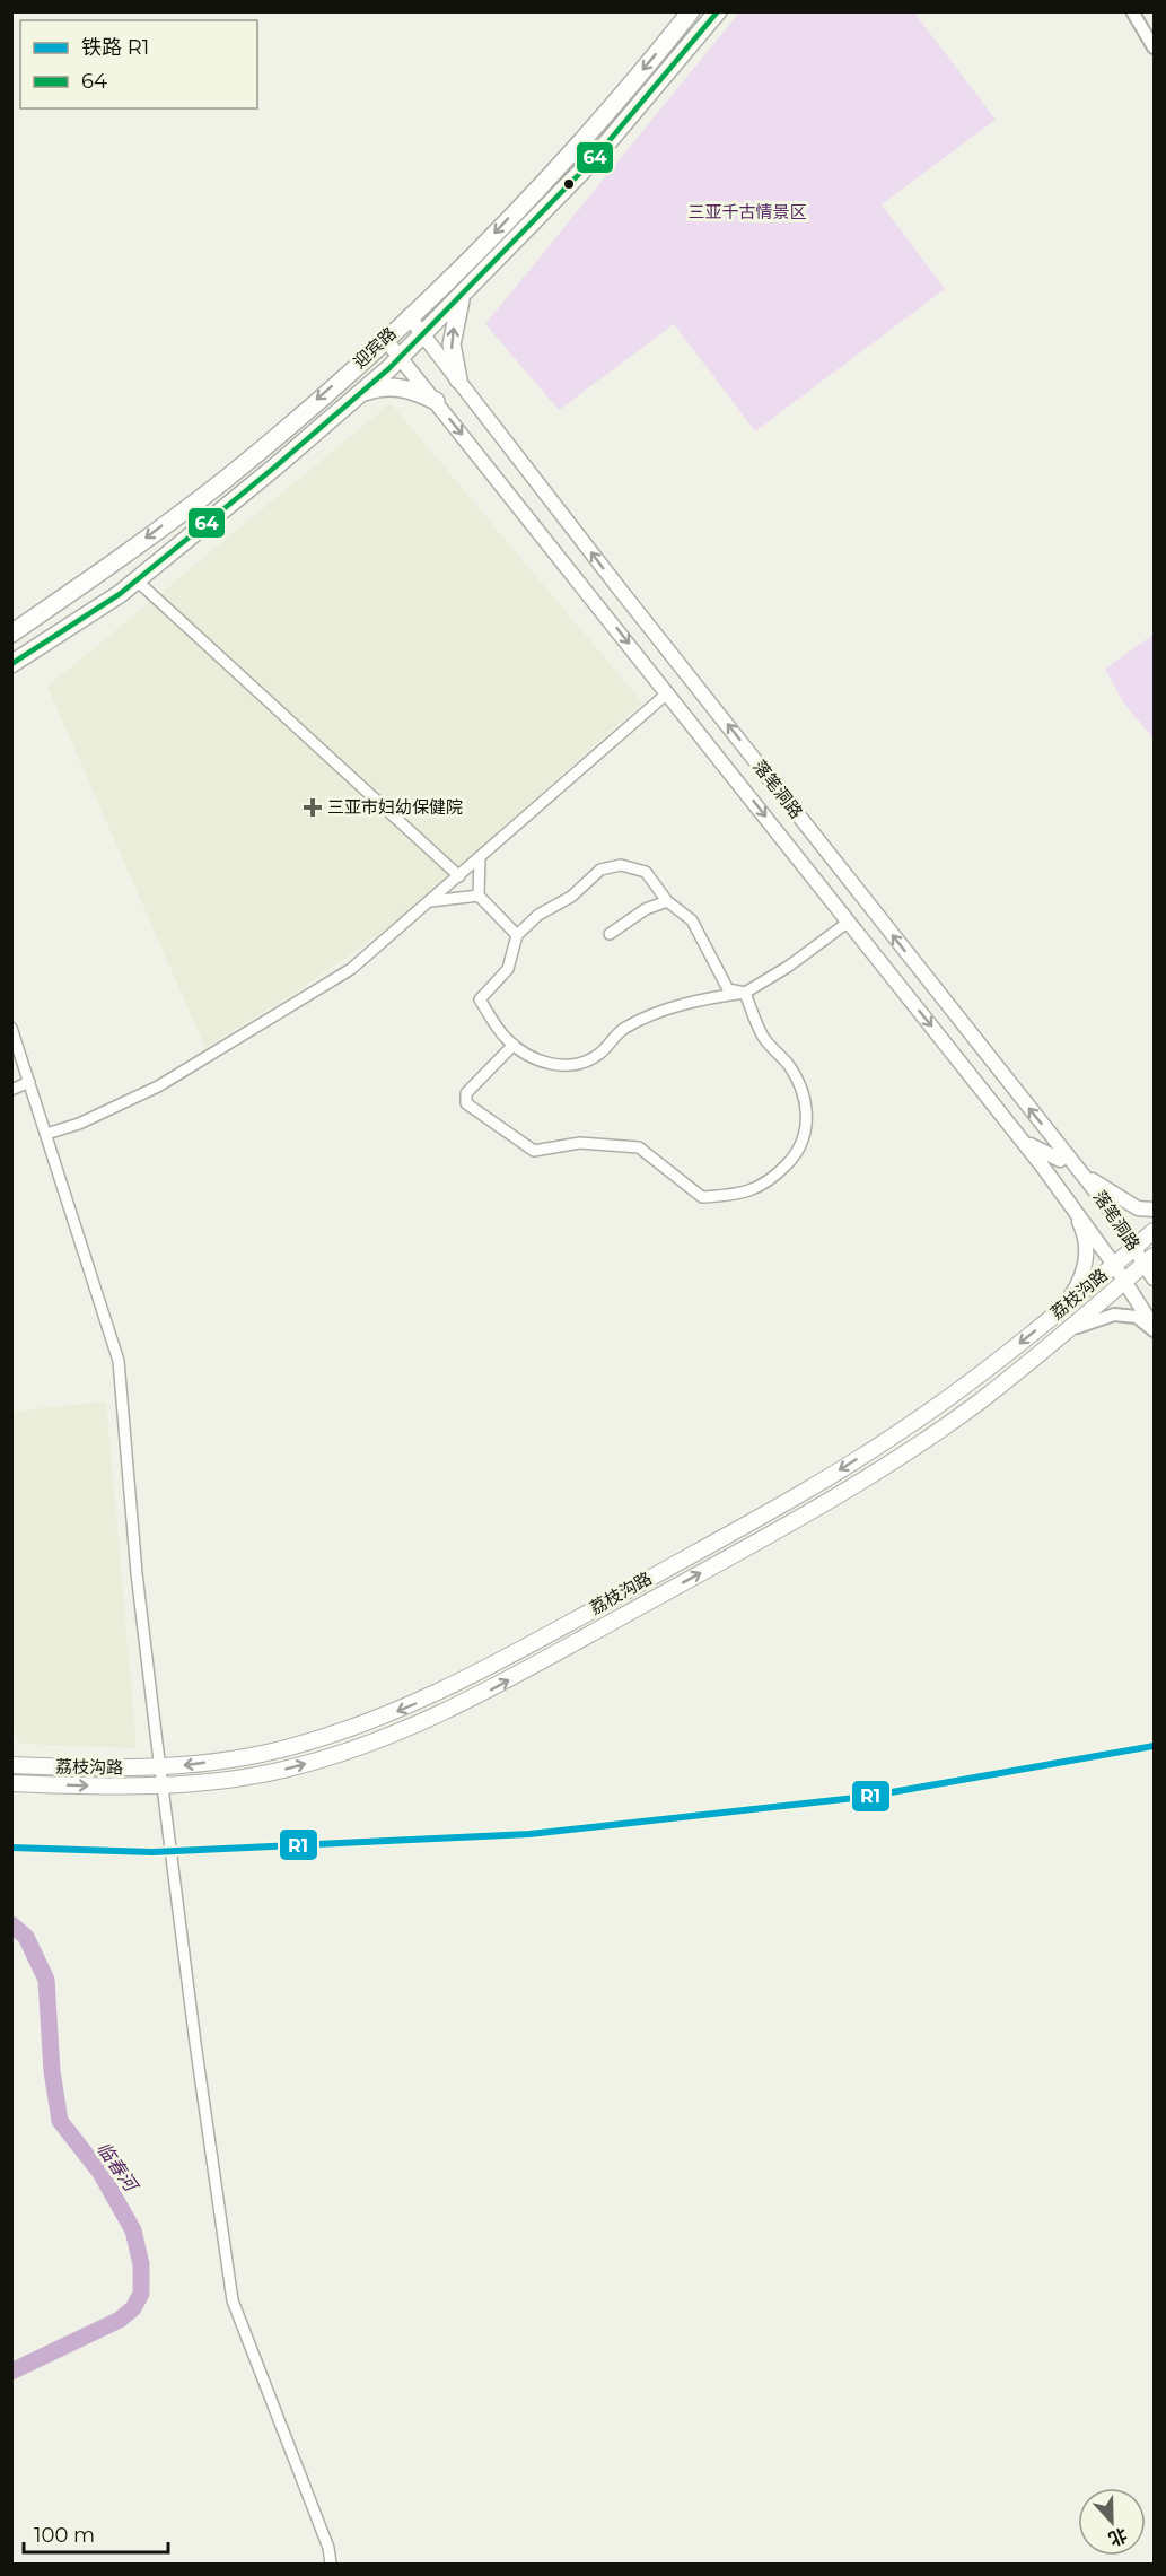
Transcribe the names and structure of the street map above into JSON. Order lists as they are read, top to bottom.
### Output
{
  "streets": {
    "highway": ["迎宾路"],
    "main road": ["落笔洞路", "荔枝沟路"]
  },
  "crossings": [
    ["迎宾路", "落笔洞路"],
    ["落笔洞路", "荔枝沟路"]
  ],
  "water": ["临春河"],
  "parks": ["三亚千古情景区"],
  "places": {
    "health": ["三亚市妇幼保健院"]
  },
  "lines": ["transit line 64", "rail line R1"],
  "legend": ["铁路 R1", "64"],
  "scale_bar": "100 m",
  "north": "bottom"
}
